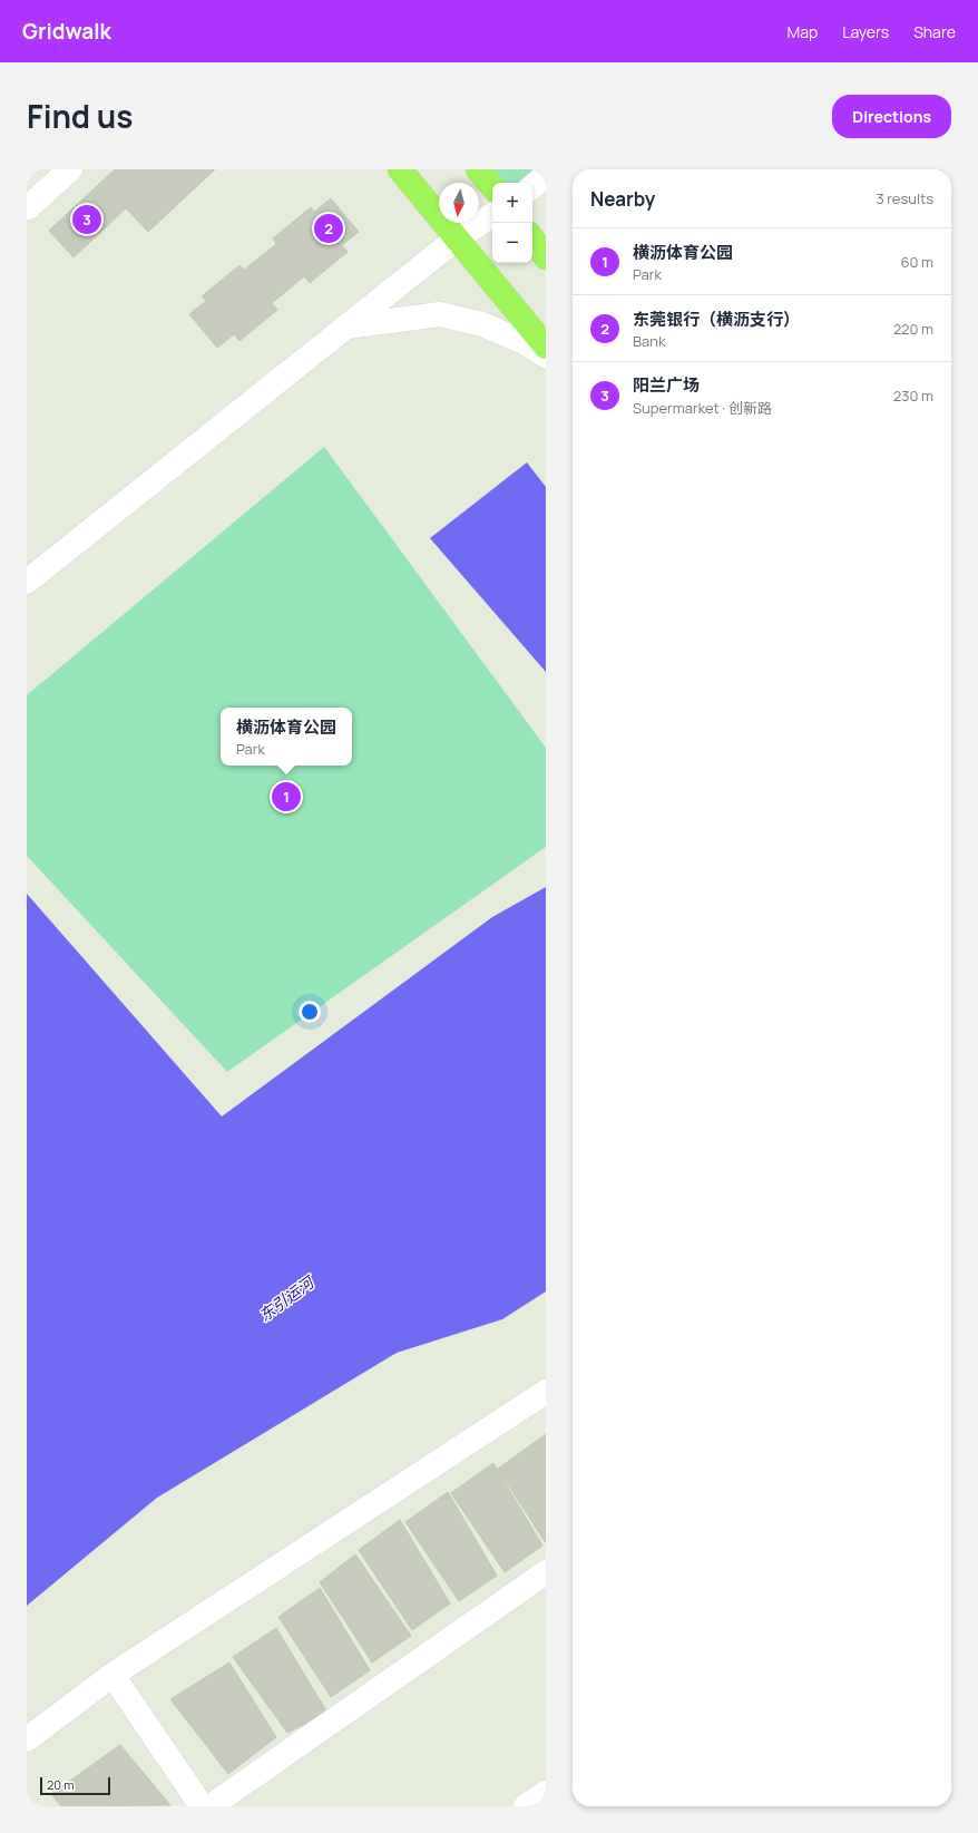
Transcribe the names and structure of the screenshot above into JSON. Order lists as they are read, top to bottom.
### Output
{
  "water": ["东引运河"],
  "scale_bar": "20 m",
  "north": "bottom",
  "page": {
    "header": "Gridwalk",
    "nav": ["Map", "Layers", "Share"],
    "title": "Find us",
    "buttons": "Directions",
    "heading": ["Nearby", "3 results"],
    "map_buttons": ["+", "−"],
    "pins": ["3", "2", "1"],
    "list": [
      {
        "mark": "1",
        "name": "横沥体育公园",
        "note": "Park",
        "value": "60 m"
      },
      {
        "mark": "2",
        "name": "东莞银行（横沥支行）",
        "note": "Bank",
        "value": "220 m"
      },
      {
        "mark": "3",
        "name": "阳兰广场",
        "note": "Supermarket · 创新路",
        "value": "230 m"
      }
    ],
    "popup": ["横沥体育公园", "Park"],
    "scale": "20 m"
  }
}
